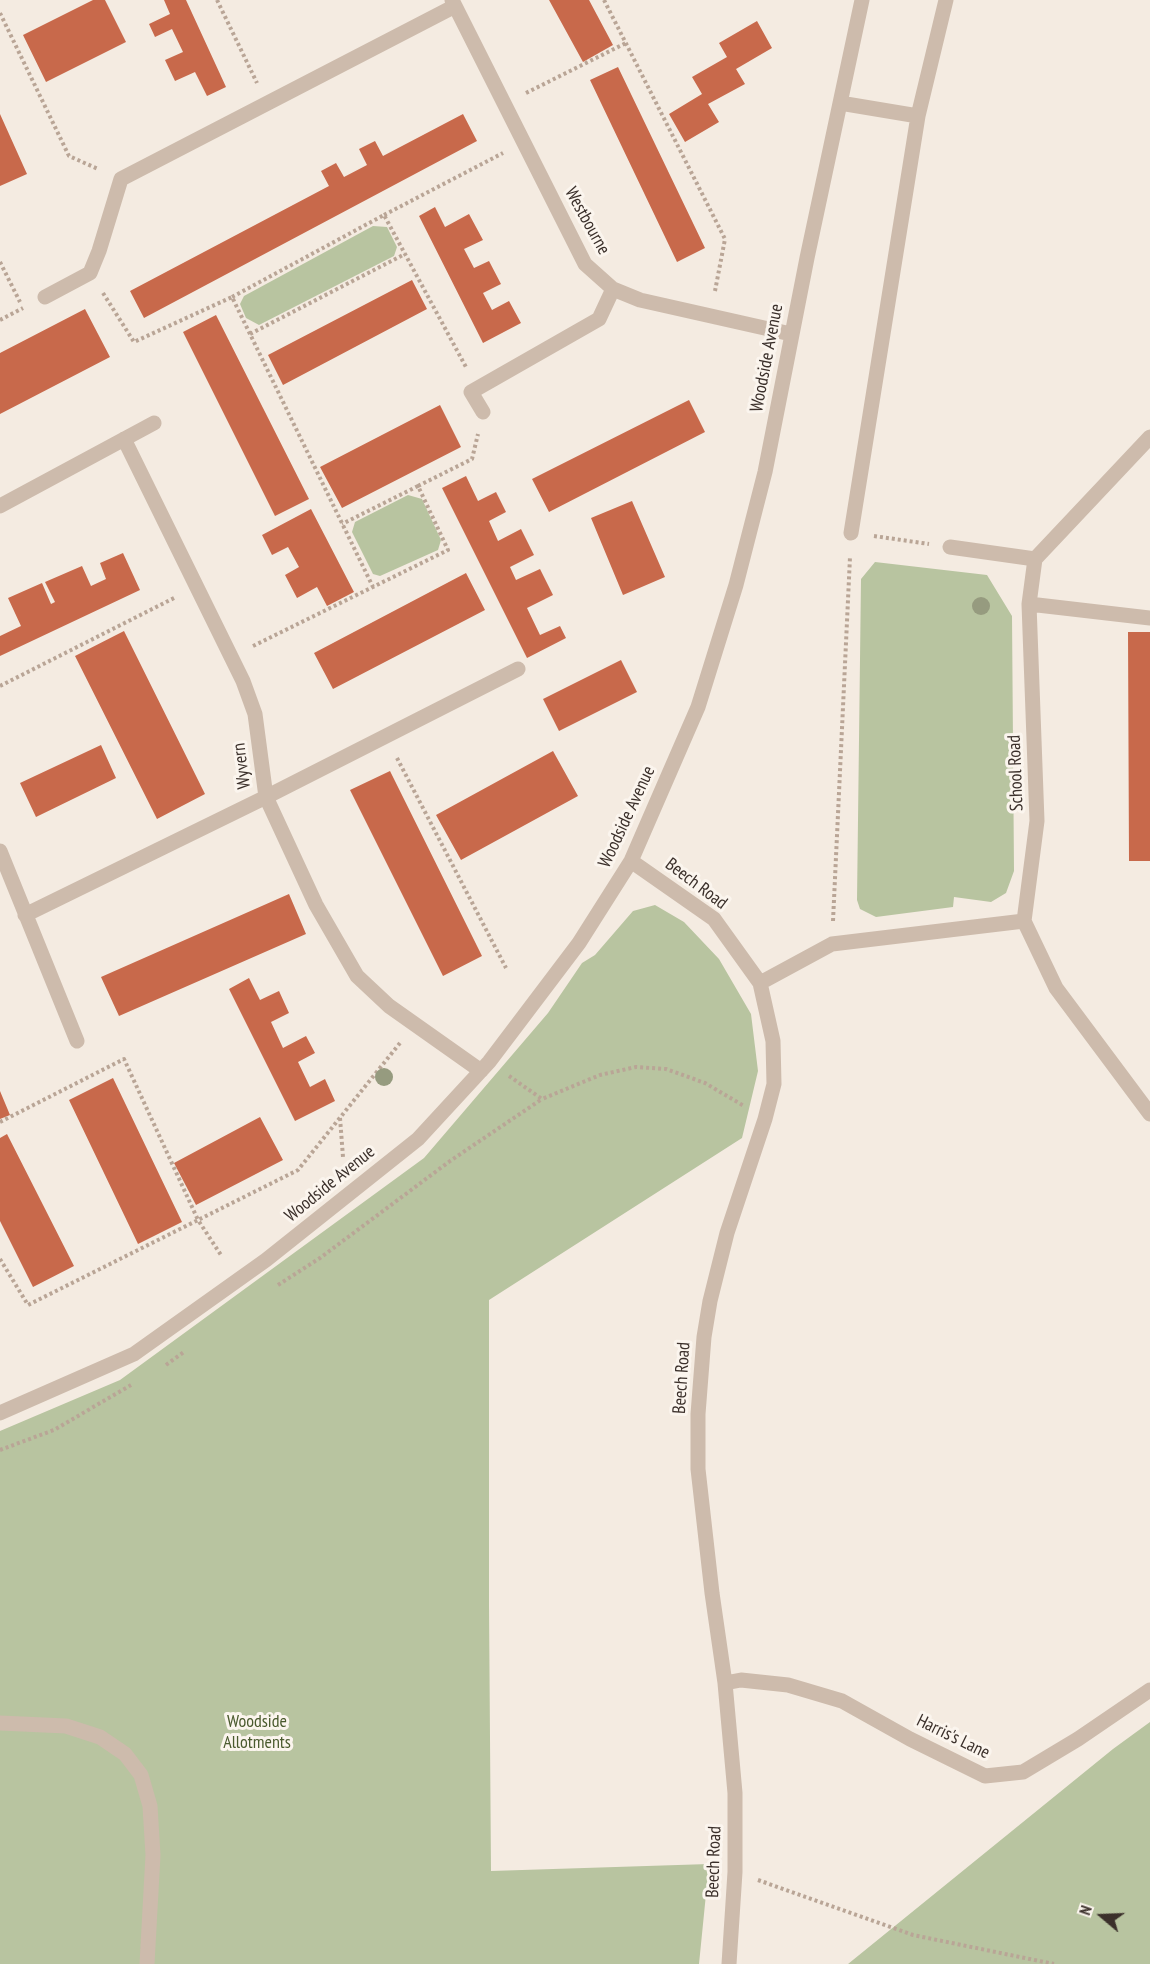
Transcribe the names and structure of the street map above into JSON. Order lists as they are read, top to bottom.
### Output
{
  "streets": {
    "street": [
      "Westbourne",
      "Woodside Avenue",
      "Wyvern",
      "School Road",
      "Beech Road",
      "Harris's Lane"
    ]
  },
  "crossings": [
    ["Westbourne", "Woodside Avenue"],
    ["Woodside Avenue", "Wyvern"],
    ["Woodside Avenue", "Beech Road"],
    ["Beech Road", "Harris's Lane"]
  ],
  "parks": ["Woodside Allotments"],
  "north": "left"
}
